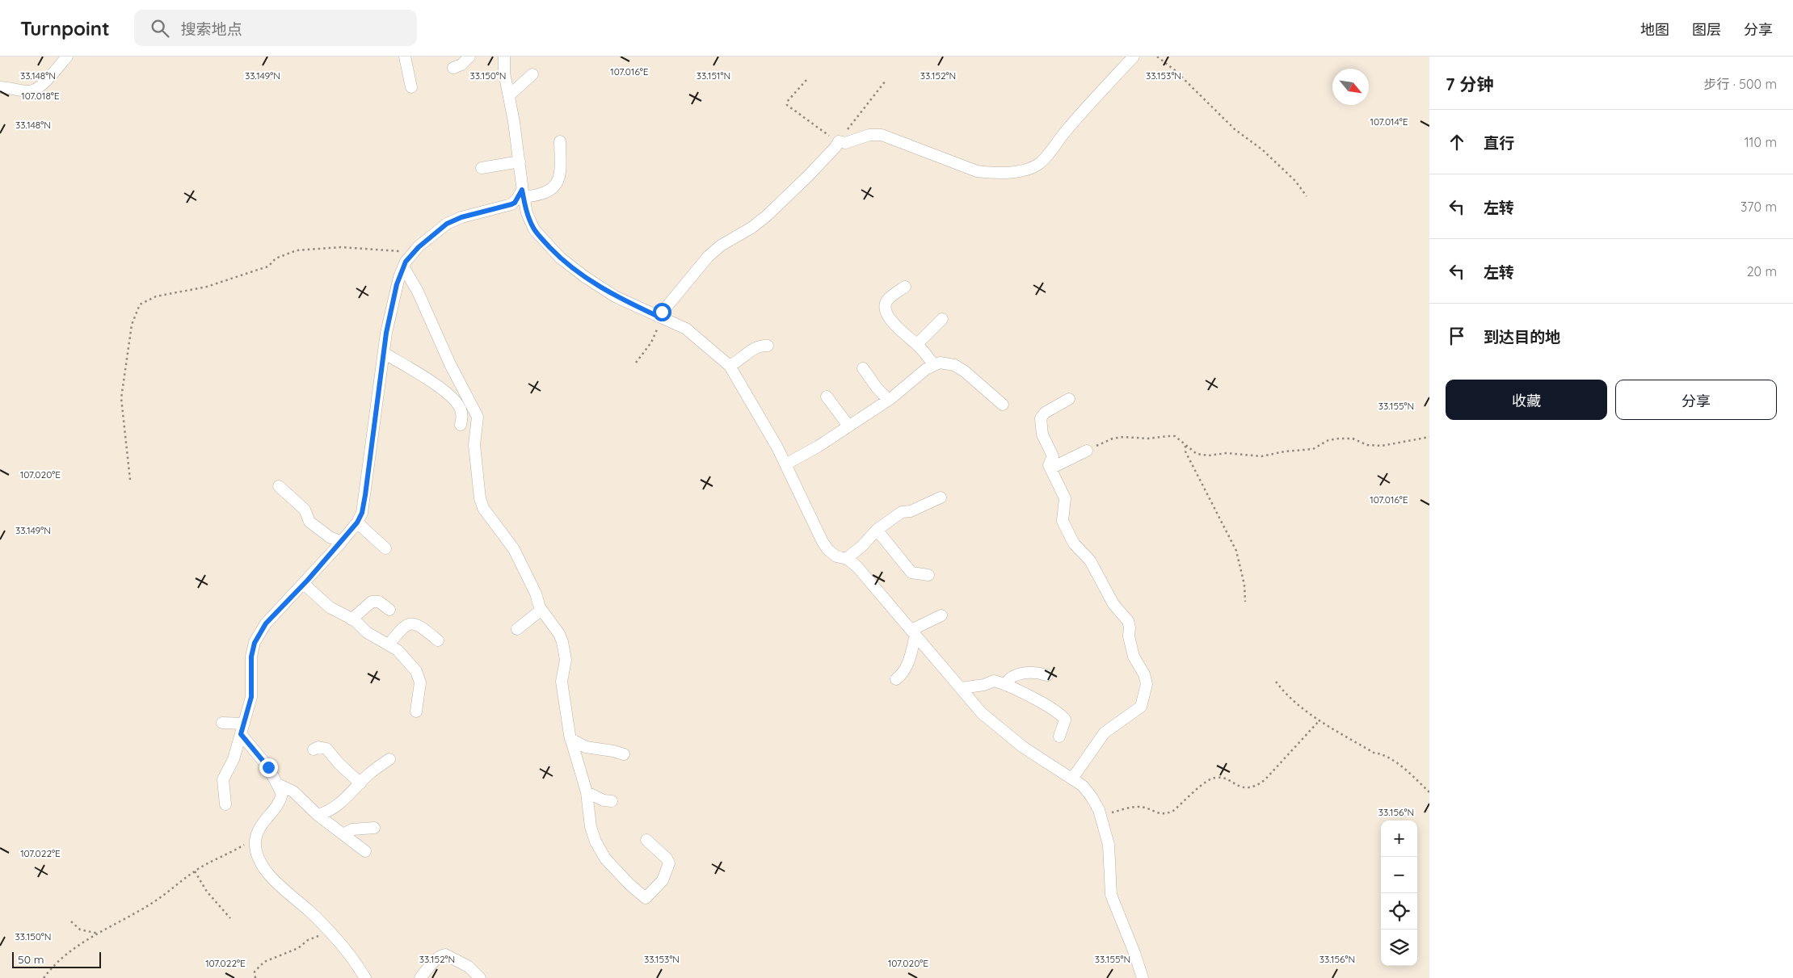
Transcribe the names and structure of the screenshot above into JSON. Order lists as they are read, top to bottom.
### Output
{
  "scale_bar": "50 m",
  "north": "bottom right",
  "page": {
    "header": "Turnpoint",
    "search": "搜索地点",
    "nav": ["地图", "图层", "分享"],
    "heading": ["7 分钟", "步行 · 500 m"],
    "list": [
      ["直行", "110 m"],
      ["左转", "370 m"],
      ["左转", "20 m"],
      "到达目的地"
    ],
    "buttons": ["收藏", "分享"],
    "map_buttons": ["+", "−"],
    "scale": "50 m"
  },
  "coordinates": [
    "107.016°E",
    "33.148°N",
    "33.149°N",
    "33.150°N",
    "33.151°N",
    "33.152°N",
    "33.153°N",
    "107.018°E",
    "107.014°E",
    "33.155°N",
    "107.020°E",
    "33.156°N",
    "107.022°E"
  ]
}
